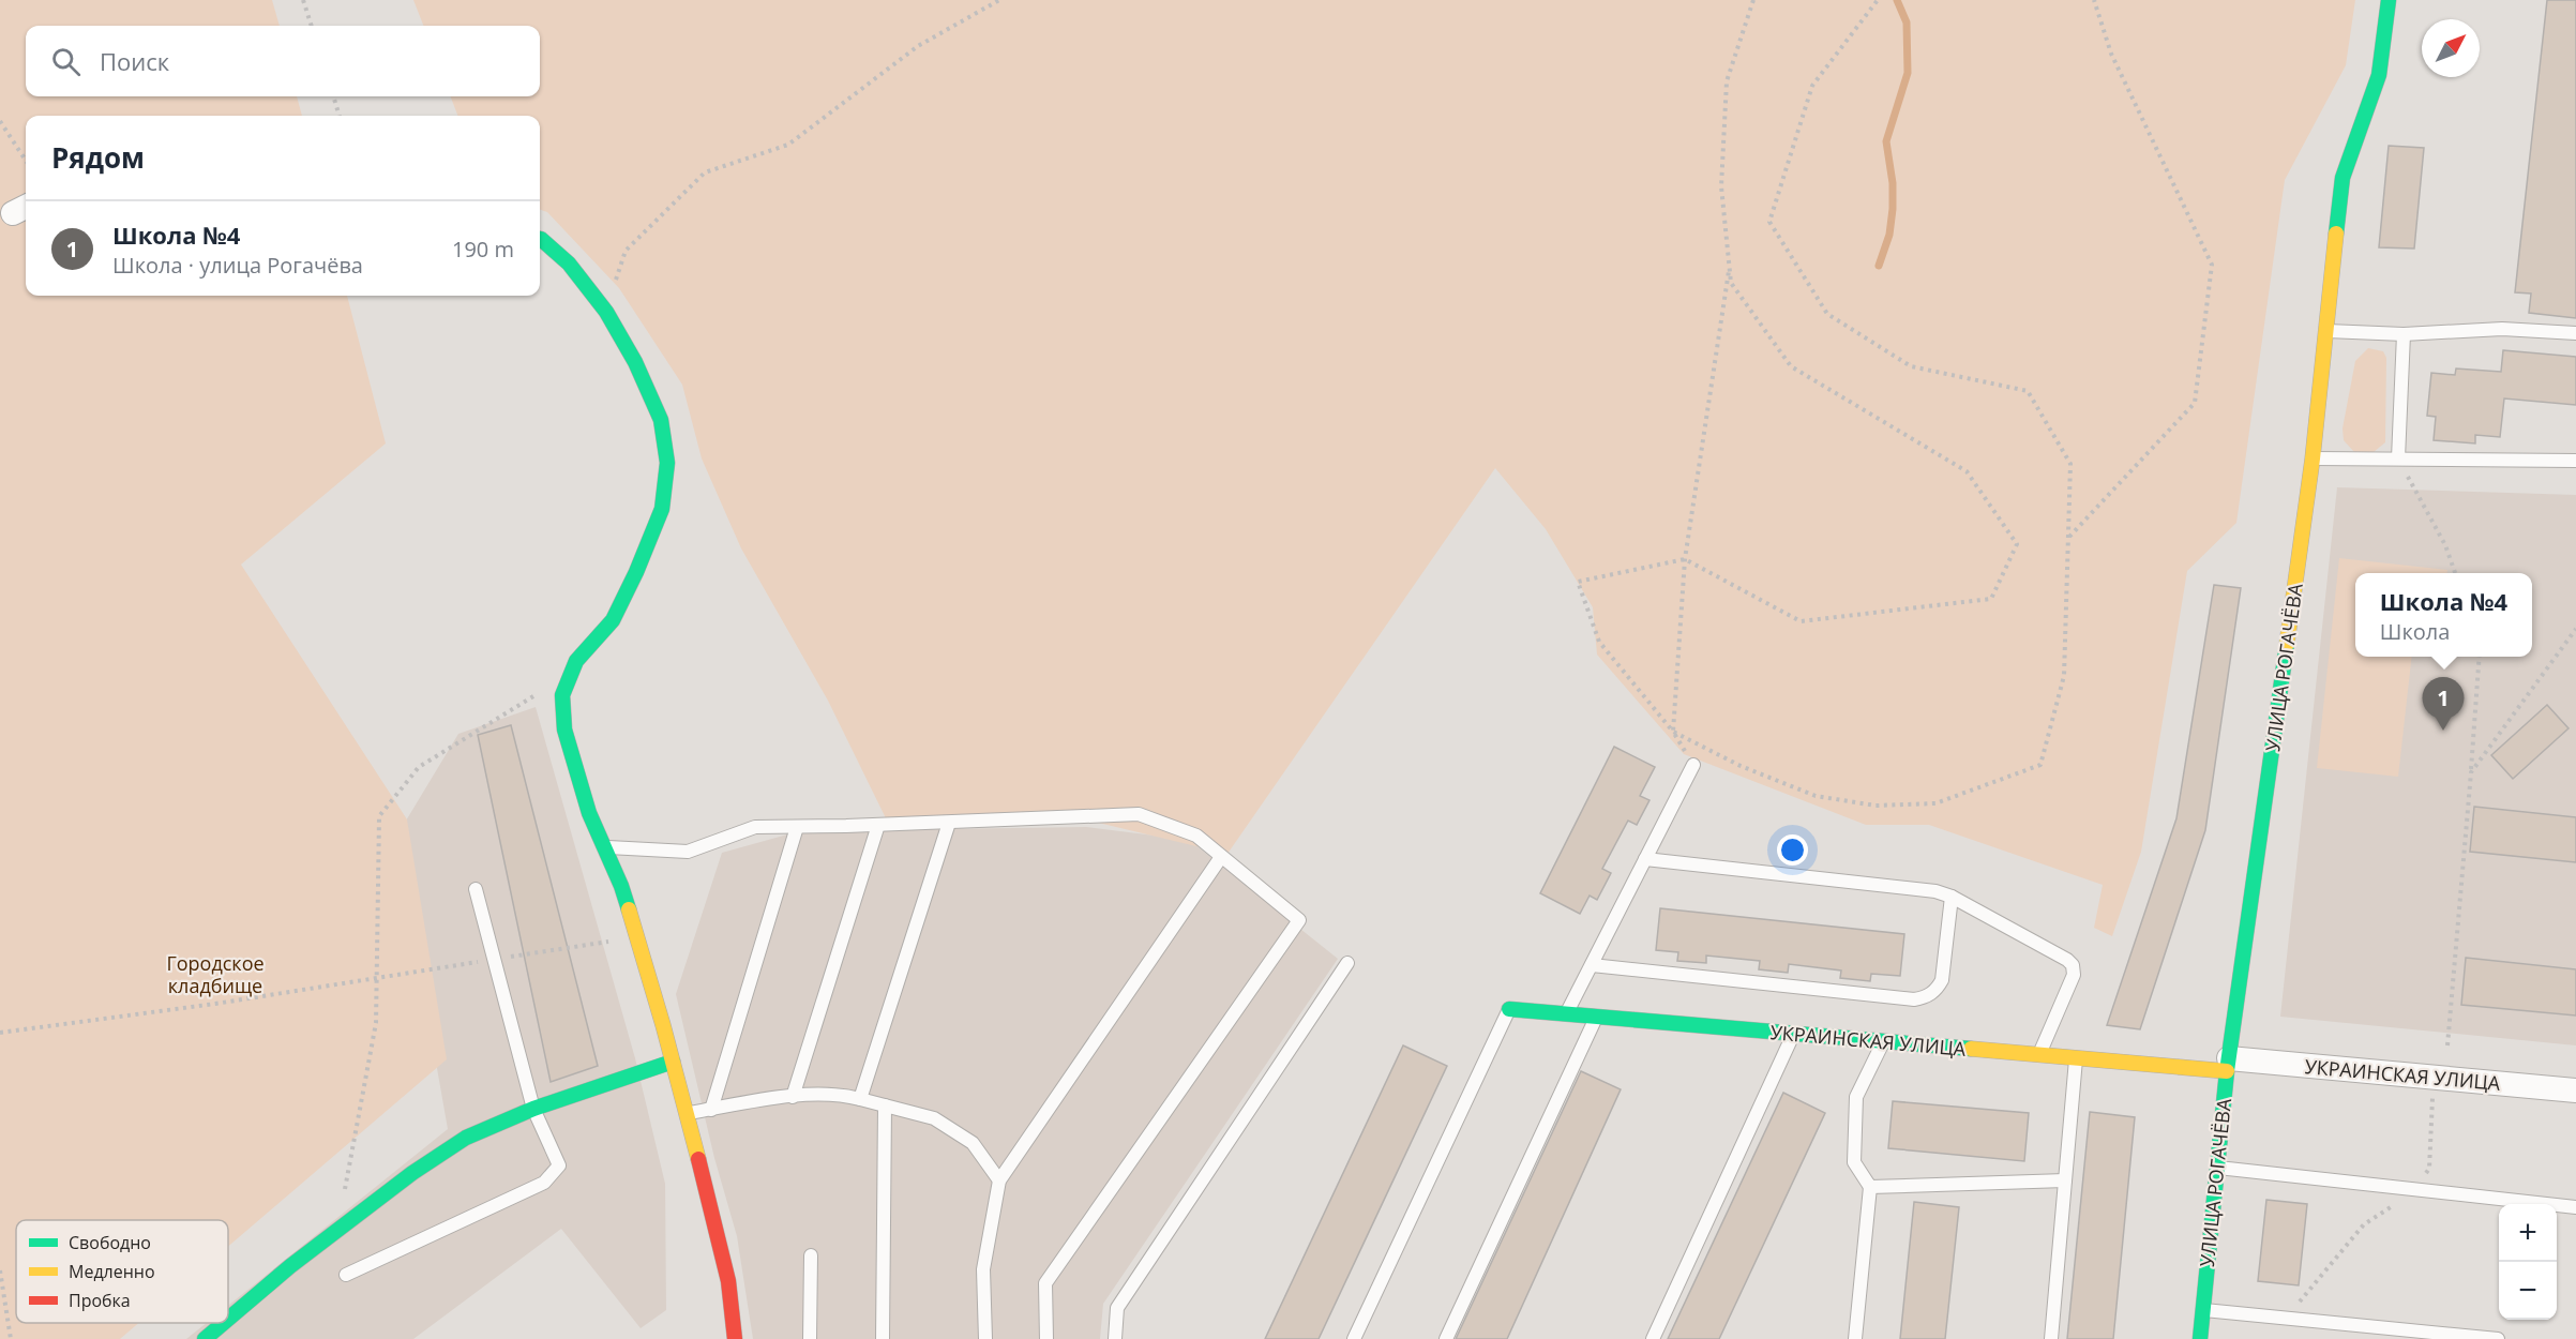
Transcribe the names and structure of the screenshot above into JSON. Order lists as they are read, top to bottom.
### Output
{
  "streets": {
    "street": ["УЛИЦА РОГАЧЁВА", "УКРАИНСКАЯ УЛИЦА"]
  },
  "crossings": [
    ["УЛИЦА РОГАЧЁВА", "УКРАИНСКАЯ УЛИЦА"]
  ],
  "parks": ["Городское кладбище"],
  "legend": ["Свободно", "Медленно", "Пробка"],
  "north": "top right",
  "page": {
    "search": "Поиск",
    "heading": "Рядом",
    "list": [
      {
        "mark": "1",
        "name": "Школа №4",
        "note": "Школа · улица Рогачёва",
        "value": "190 m"
      }
    ],
    "popup": ["Школа №4", "Школа"],
    "pins": "1",
    "map_buttons": ["+", "−"]
  }
}
